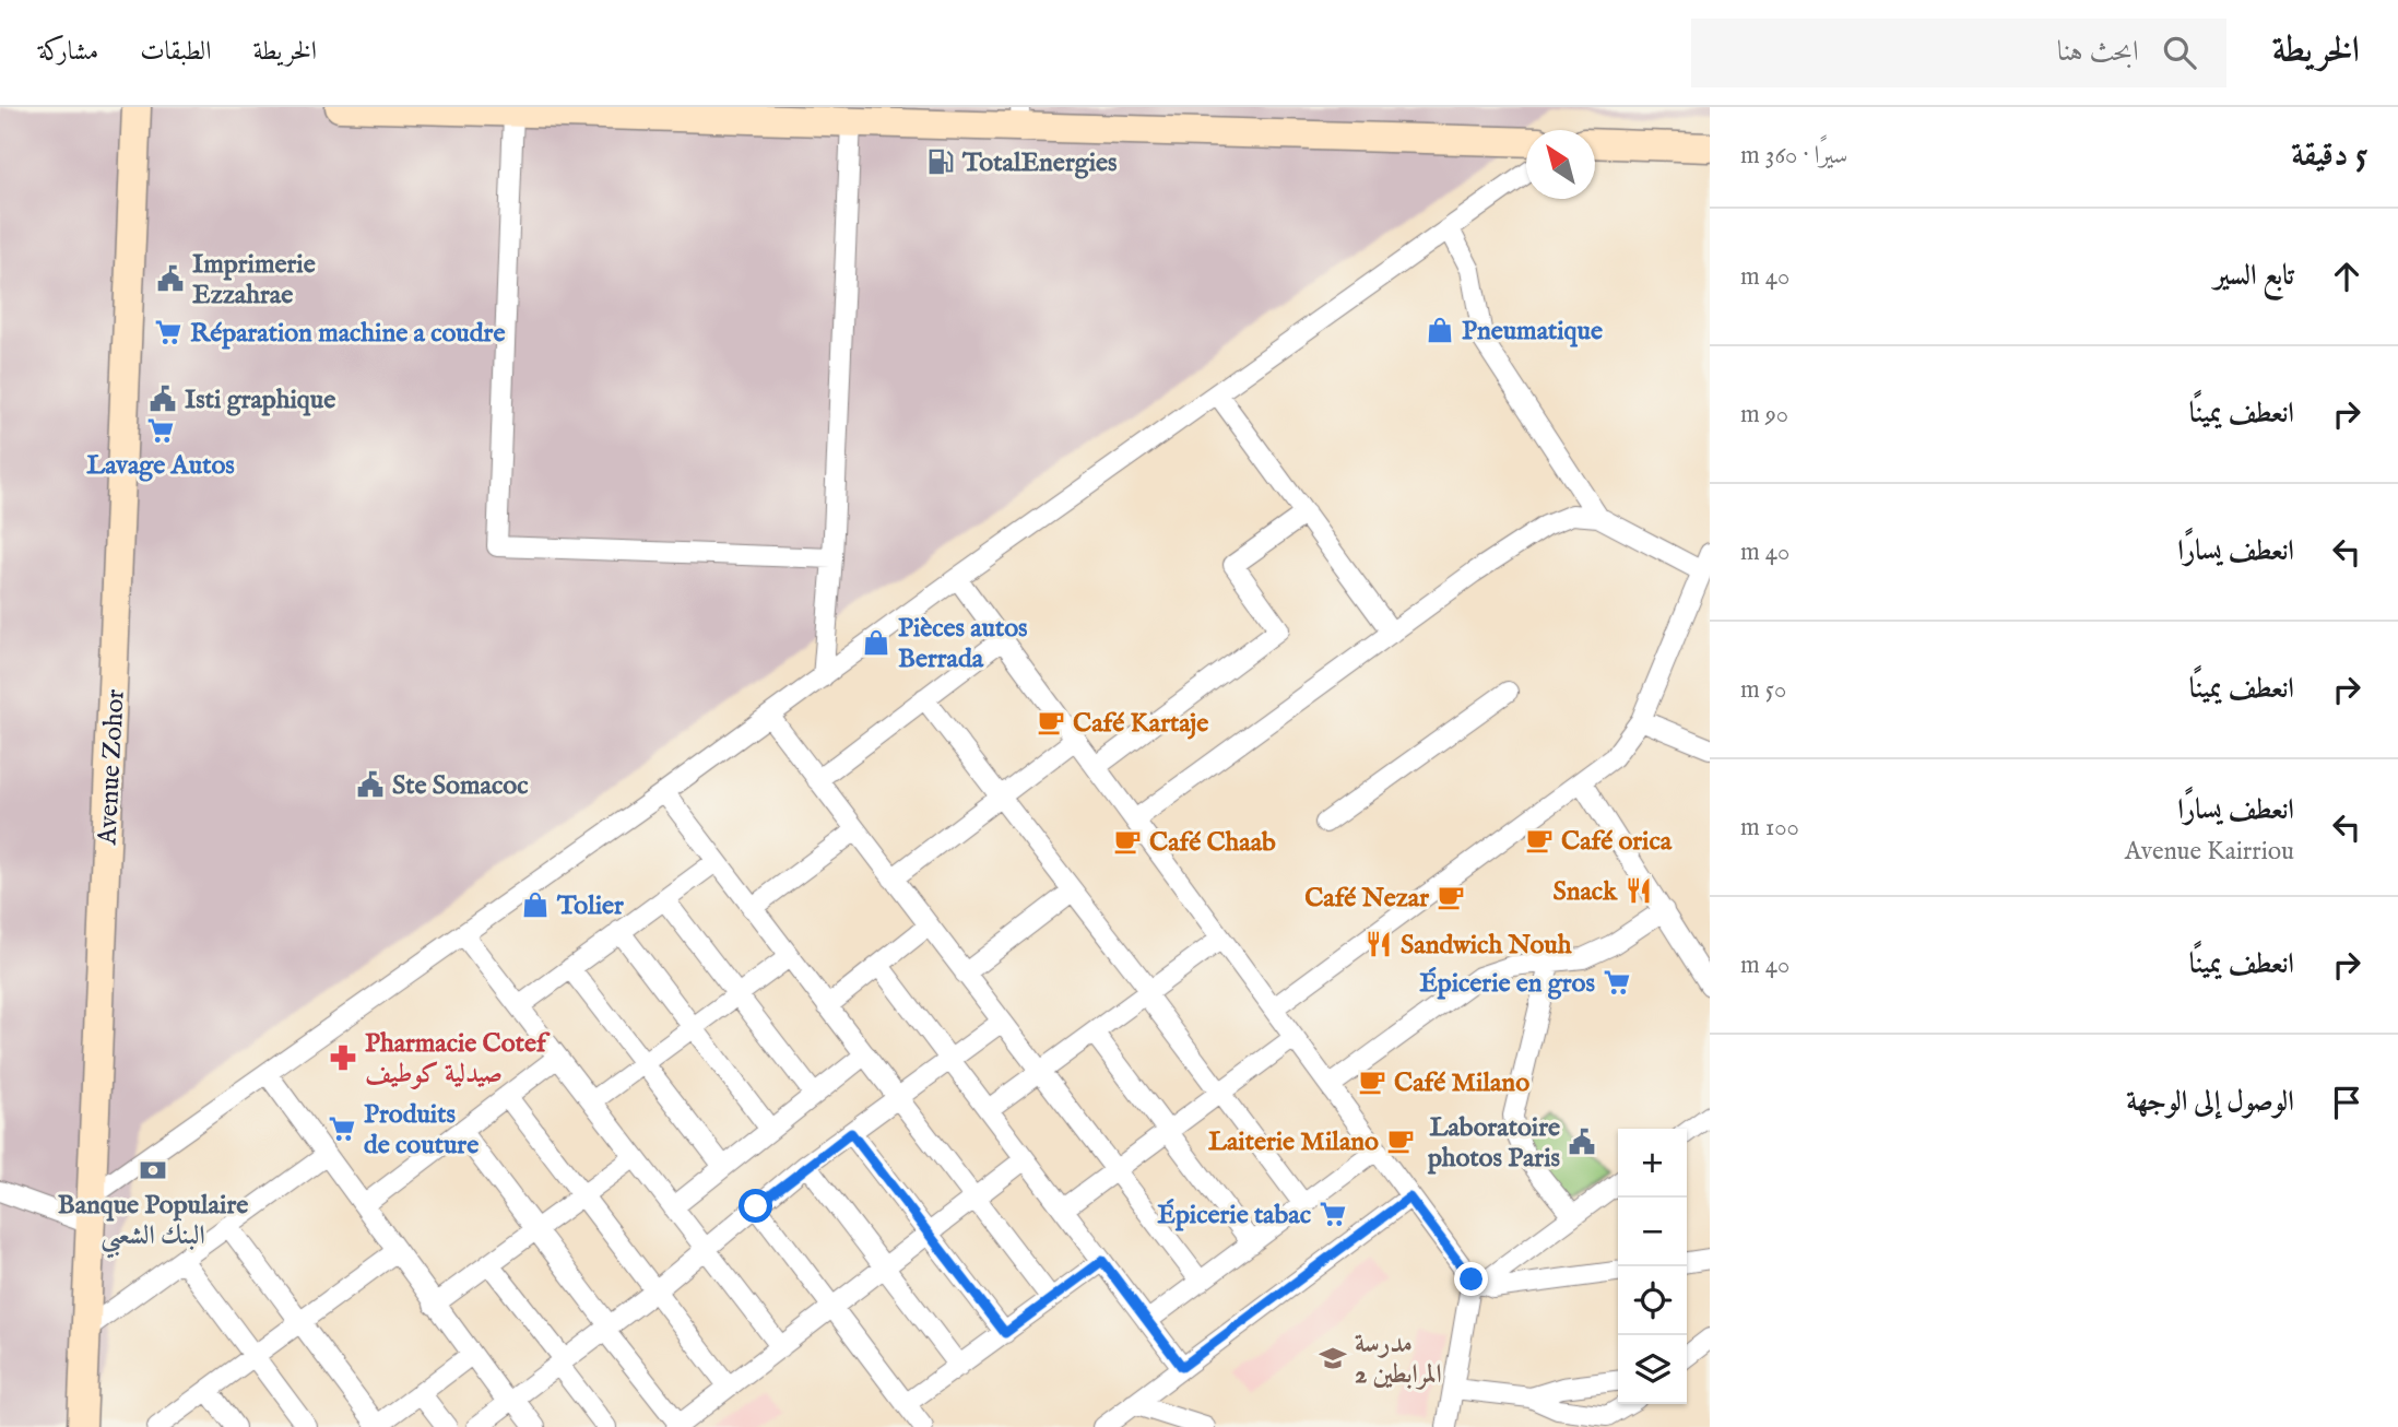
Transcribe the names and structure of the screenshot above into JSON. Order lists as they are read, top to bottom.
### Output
{
  "streets": {
    "street": ["Avenue Zohor"]
  },
  "places": {
    "fuel station": ["TotalEnergies"],
    "public building": [
      "Imprimerie Ezzahrae",
      "Isti graphique",
      "Ste Somacoc",
      "Laboratoire photos Paris"
    ],
    "shop": ["Pneumatique", "Pièces autos Berrada", "Tolier"],
    "supermarket": [
      "Réparation machine a coudre",
      "Lavage Autos",
      "Épicerie en gros",
      "Produits de couture",
      "Épicerie tabac"
    ],
    "cafe": [
      "Café Kartaje",
      "Café orica",
      "Café Chaab",
      "Café Nezar",
      "Café Milano",
      "Laiterie Milano"
    ],
    "restaurant": ["Snack", "Sandwich Nouh"],
    "pharmacy": ["Pharmacie Cotef صيدلية كوطيف"],
    "bank": ["Banque Populaire البنك الشعبي"],
    "school or university": ["مدرسة المرابطين 2"]
  },
  "north": "top left",
  "page": {
    "header": "الخريطة",
    "search": "ابحث هنا",
    "nav": ["الخريطة", "الطبقات", "مشاركة"],
    "heading": ["5 دقيقة", "سيرًا · 360 m"],
    "list": [
      ["تابع السير", "40 m"],
      ["انعطف يمينًا", "90 m"],
      ["انعطف يسارًا", "40 m"],
      ["انعطف يمينًا", "50 m"],
      ["انعطف يسارًا", "Avenue Kairriou", "100 m"],
      ["انعطف يمينًا", "40 m"],
      "الوصول إلى الوجهة"
    ],
    "map_buttons": ["+", "−"]
  }
}
